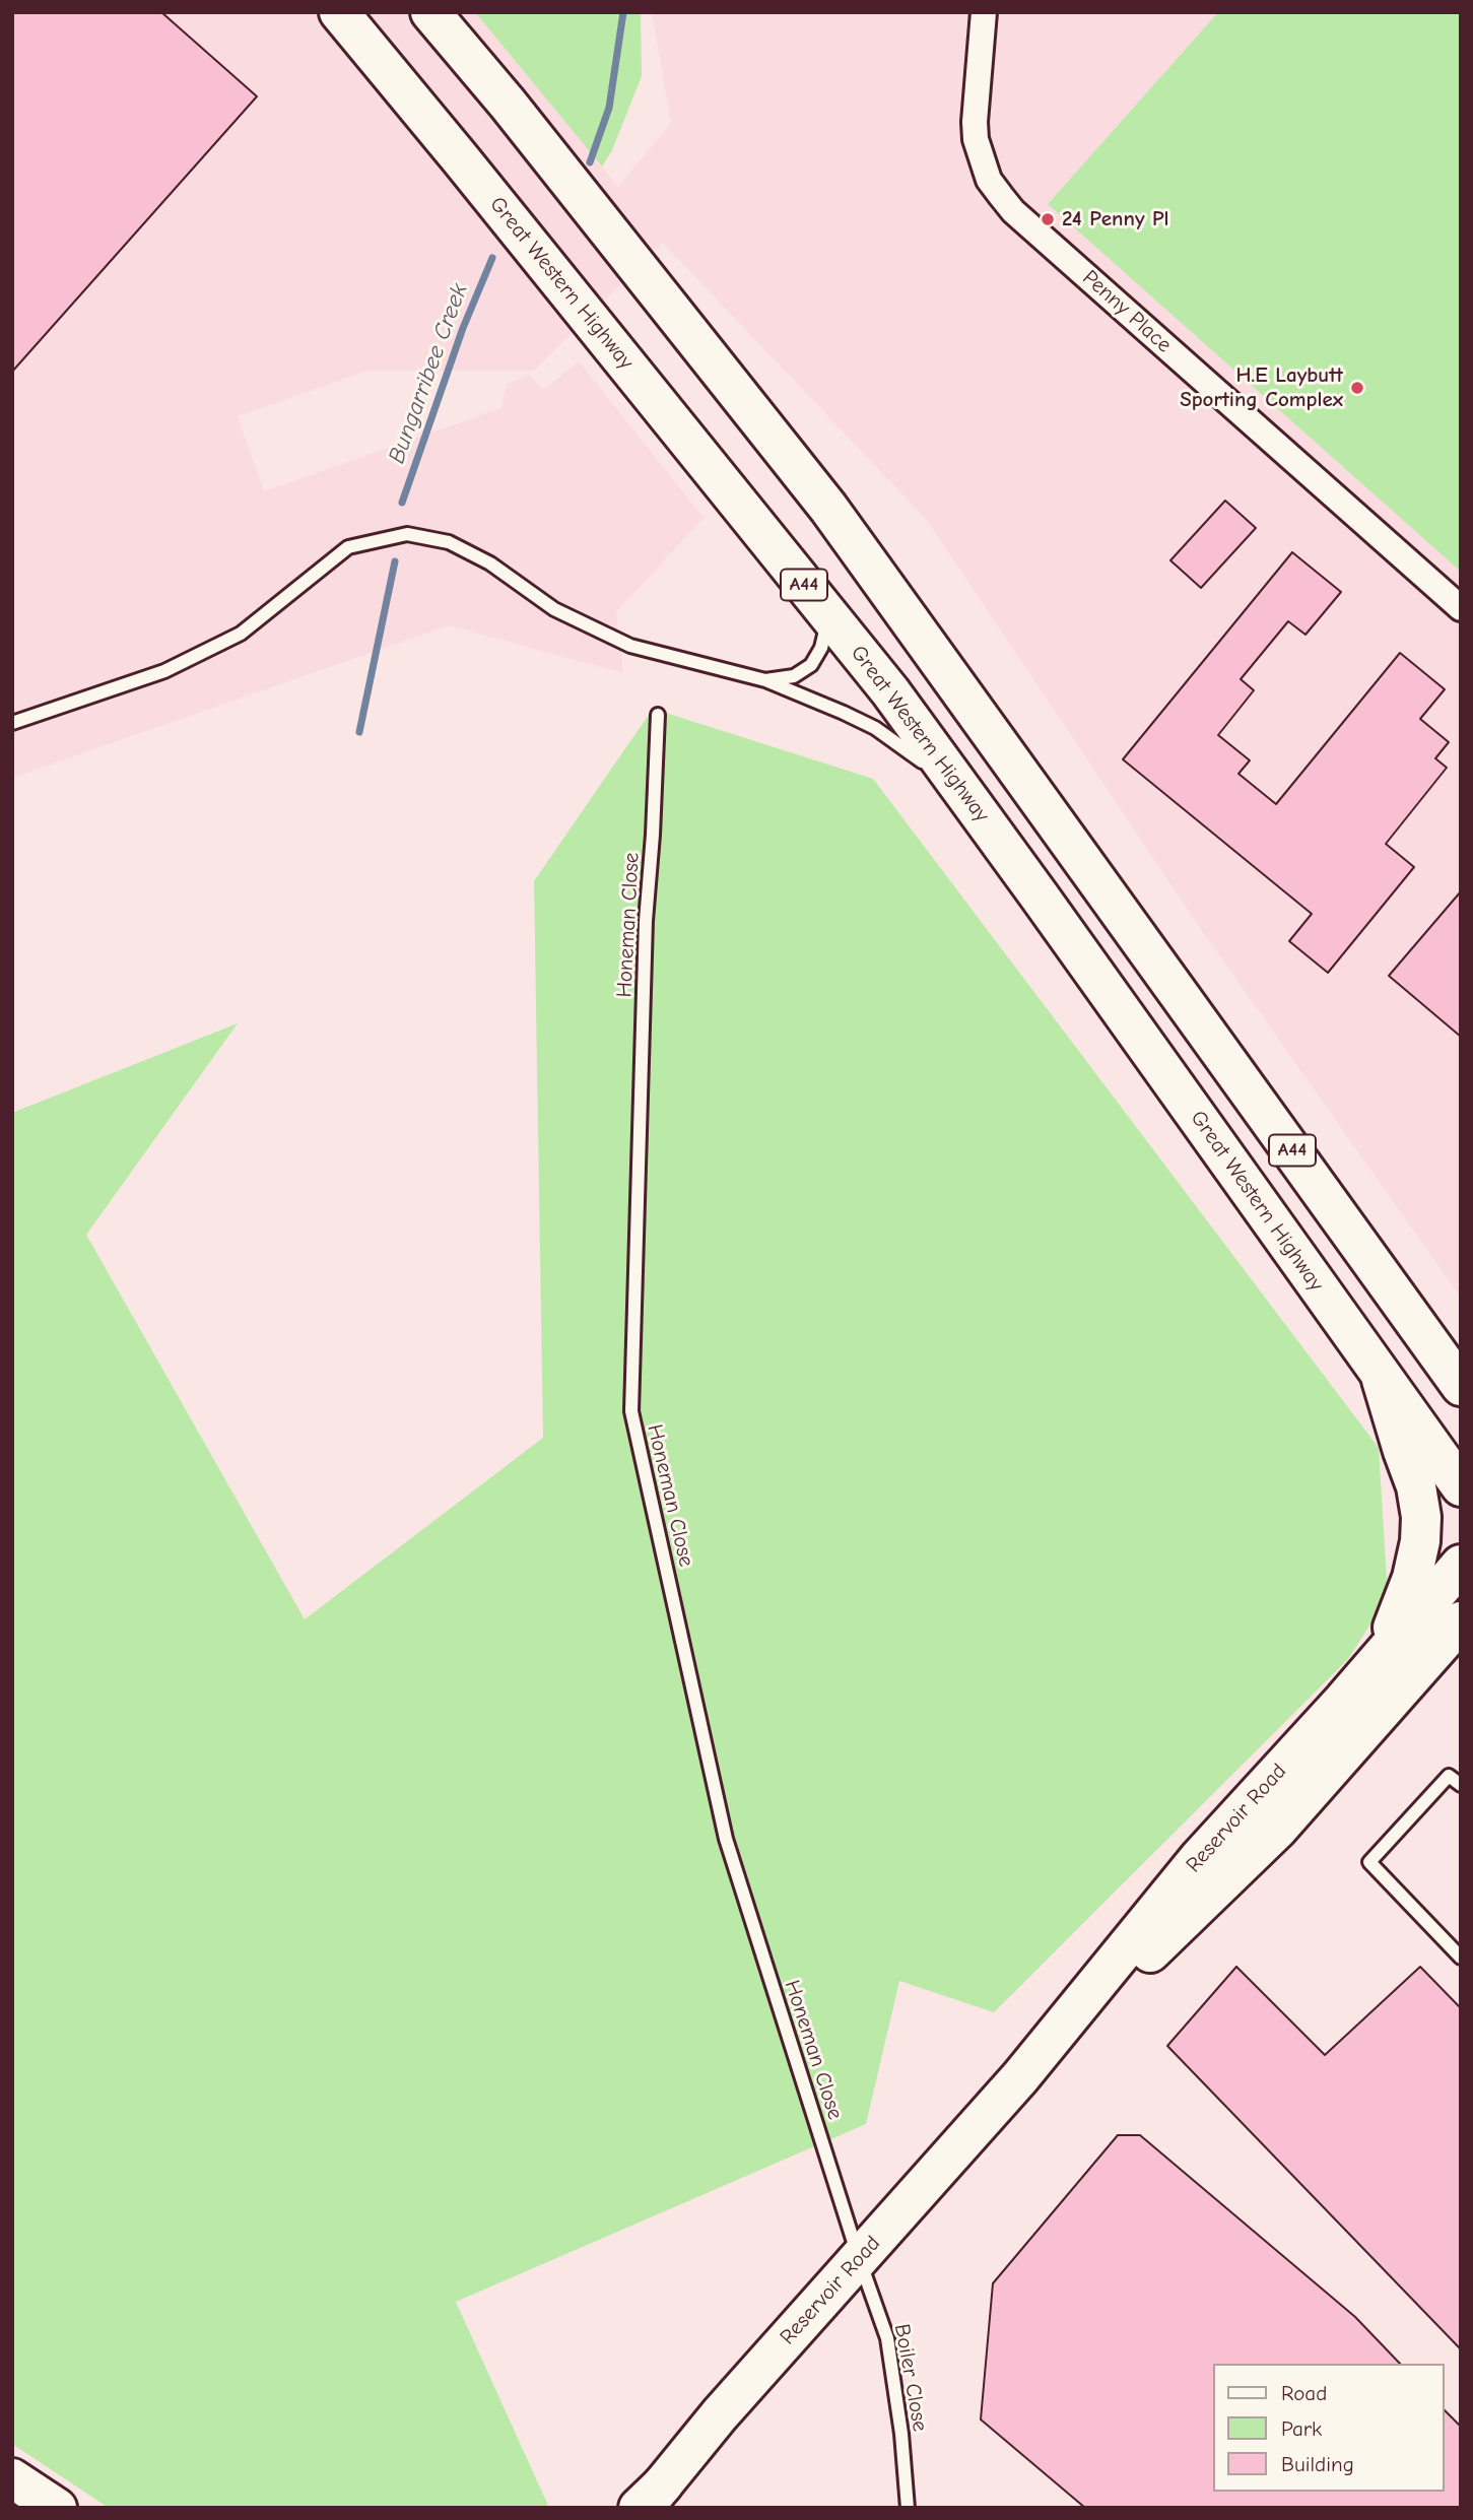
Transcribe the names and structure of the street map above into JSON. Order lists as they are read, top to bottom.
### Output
{
  "streets": {
    "main road": ["Great Western Highway", "A44", "Reservoir Road"],
    "street": ["Penny Place"],
    "lane": ["Honeman Close", "Boiler Close"]
  },
  "crossings": [
    ["Honeman Close", "Reservoir Road"],
    ["Honeman Close", "Boiler Close"],
    ["Reservoir Road", "Boiler Close"]
  ],
  "water": ["Bungarribee Creek"],
  "places": ["24 Penny Pl", "H.E Laybutt Sporting Complex"],
  "legend": ["Road", "Park", "Building"]
}
